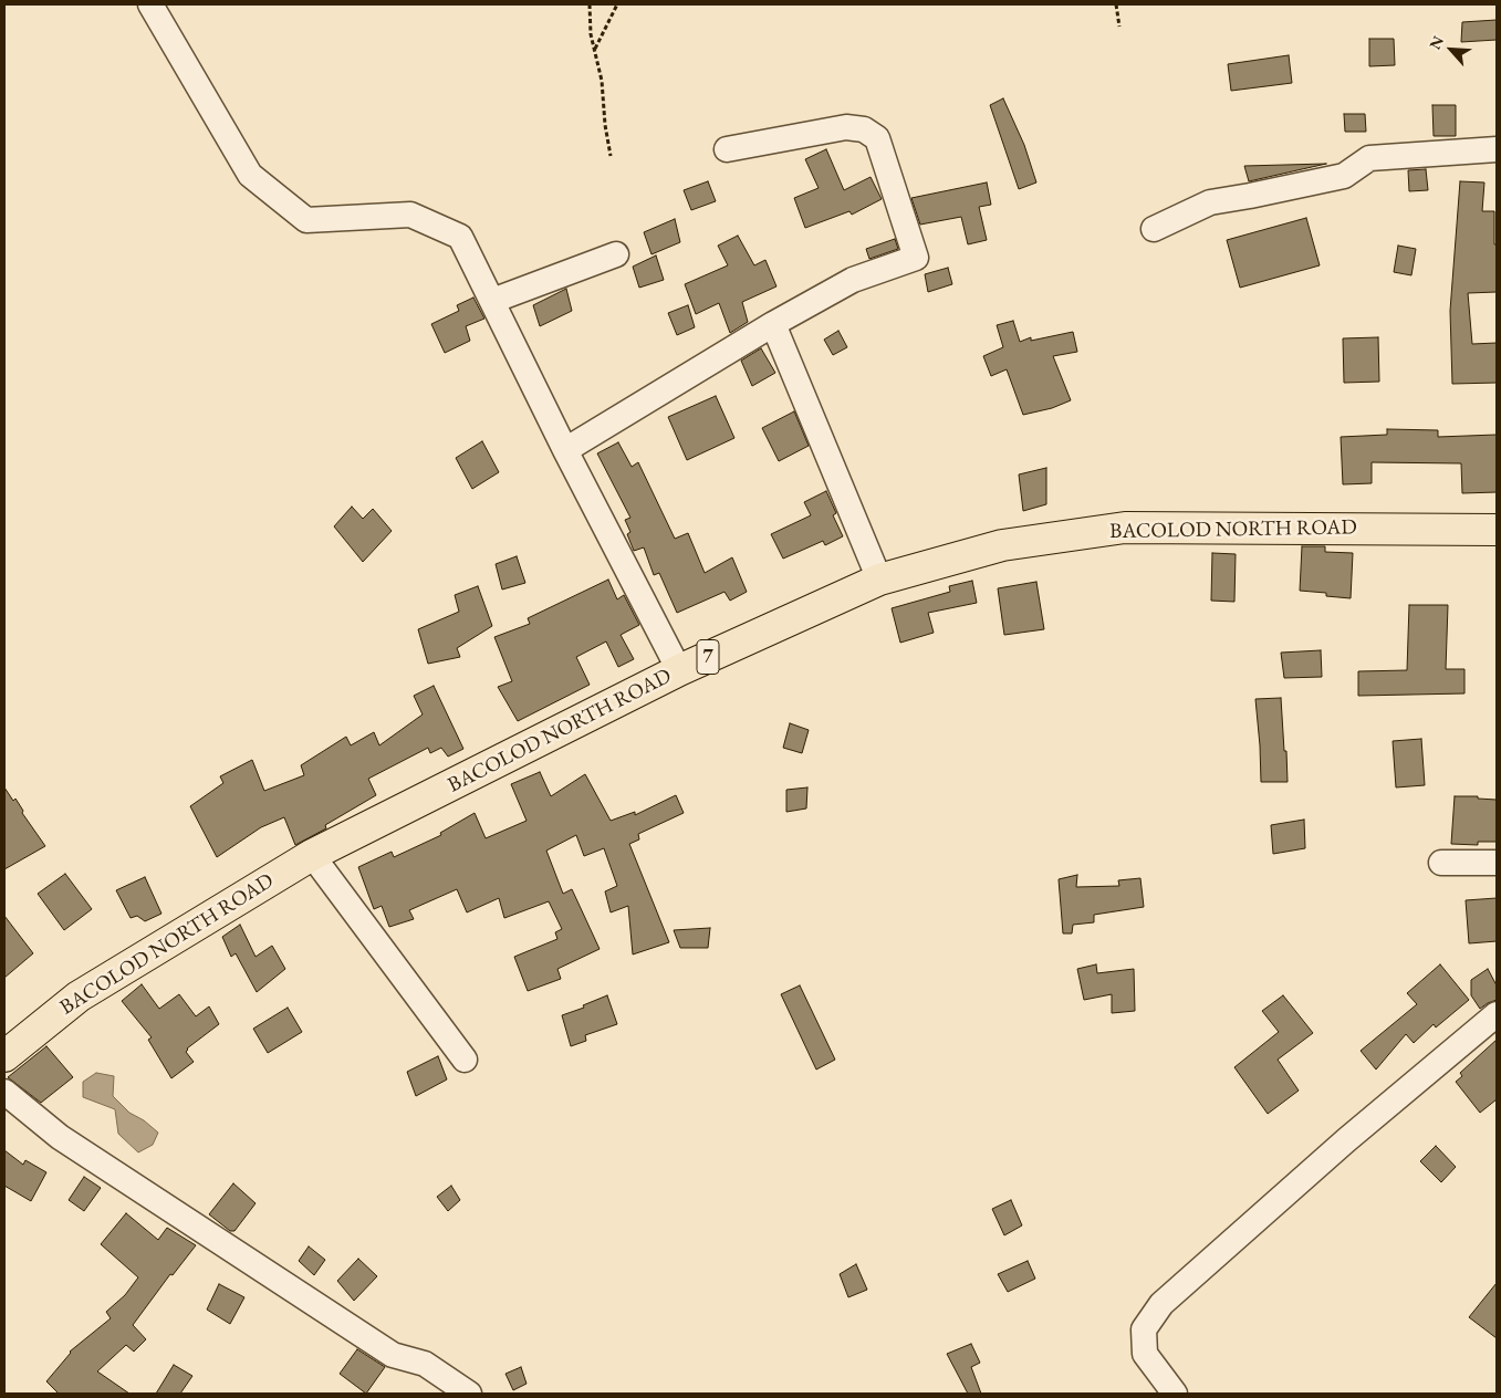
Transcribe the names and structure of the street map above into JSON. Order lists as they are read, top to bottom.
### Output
{
  "streets": {
    "highway": ["BACOLOD NORTH ROAD", "7"]
  },
  "north": "top left"
}
